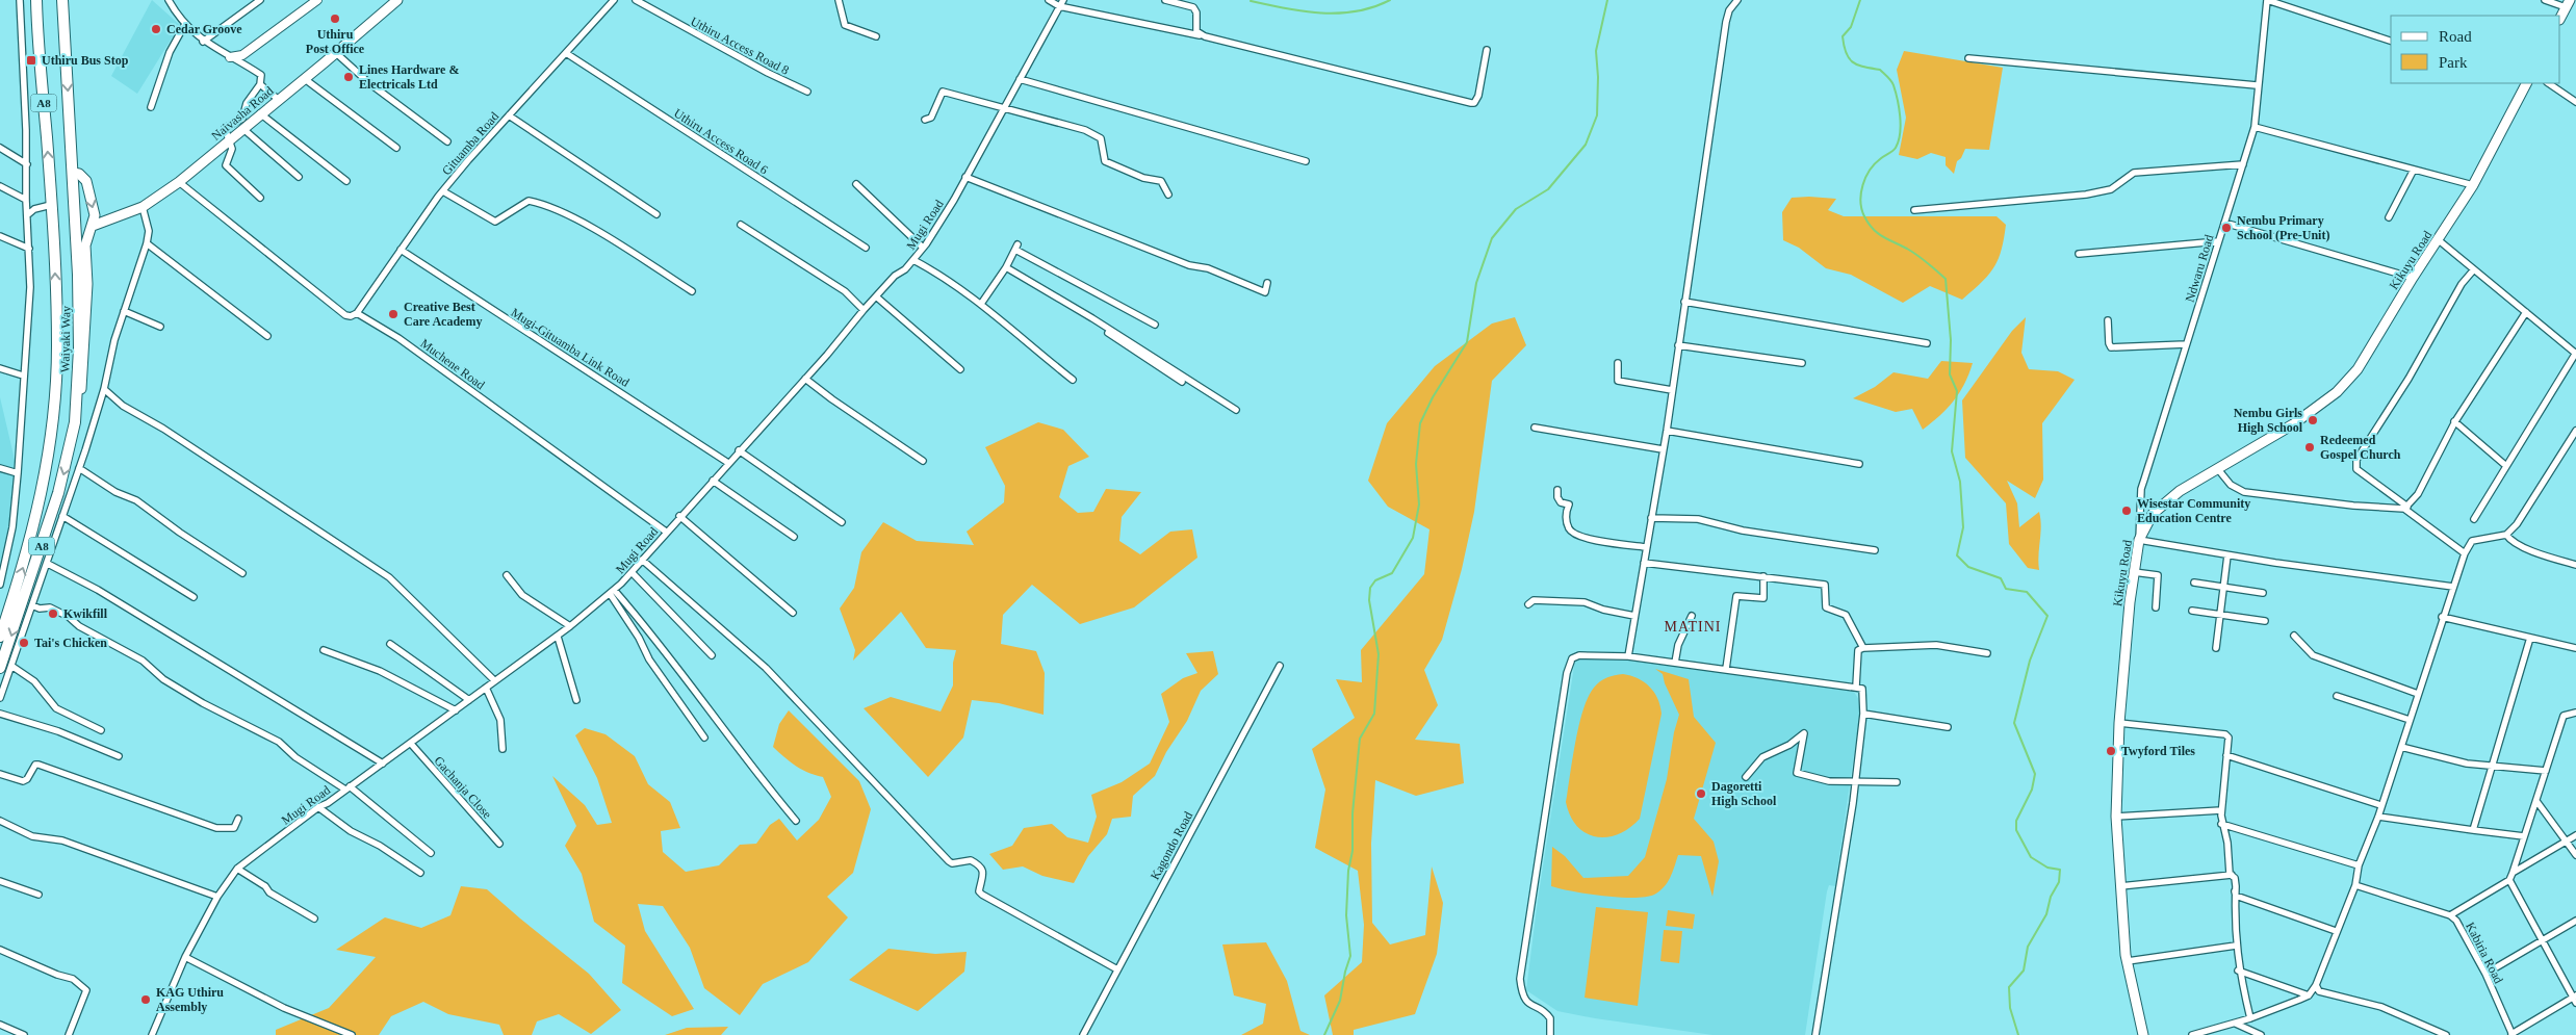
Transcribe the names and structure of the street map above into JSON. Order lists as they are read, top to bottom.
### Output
{
  "streets": {
    "highway": ["A8", "Waiyaki Way"],
    "main road": ["Naivasha Road", "Kikuyu Road"],
    "street": [
      "Uthiru Access Road 8",
      "Uthiru Access Road 6",
      "Gituamba Road",
      "Mugi Road",
      "Ndwaru Road",
      "Mugi-Gituamba Link Road",
      "Muchene Road",
      "Gachanja Close",
      "Kagondo Road",
      "Kabiria Road"
    ]
  },
  "crossings": [
    ["A8", "Waiyaki Way"],
    ["Naivasha Road", "Muchene Road"],
    ["Uthiru Access Road 6", "Gituamba Road"],
    ["Gituamba Road", "Mugi-Gituamba Link Road"],
    ["Gituamba Road", "Muchene Road"],
    ["Mugi Road", "Mugi-Gituamba Link Road"],
    ["Mugi Road", "Muchene Road"],
    ["Mugi Road", "Gachanja Close"],
    ["Kikuyu Road", "Ndwaru Road"]
  ],
  "districts": ["MATINI"],
  "places": {
    "other": [
      "Uthiru Post Office",
      "Cedar Groove",
      "Lines Hardware & Electricals Ltd",
      "Nembu Primary School (Pre-Unit)",
      "Creative Best Care Academy",
      "Nembu Girls High School",
      "Redeemed Gospel Church",
      "Wisestar Community Education Centre",
      "Kwikfill",
      "Tai's Chicken",
      "Twyford Tiles",
      "Dagoretti High School",
      "KAG Uthiru Assembly"
    ],
    "transit": ["Uthiru Bus Stop"]
  },
  "legend": ["Road", "Park"]
}
